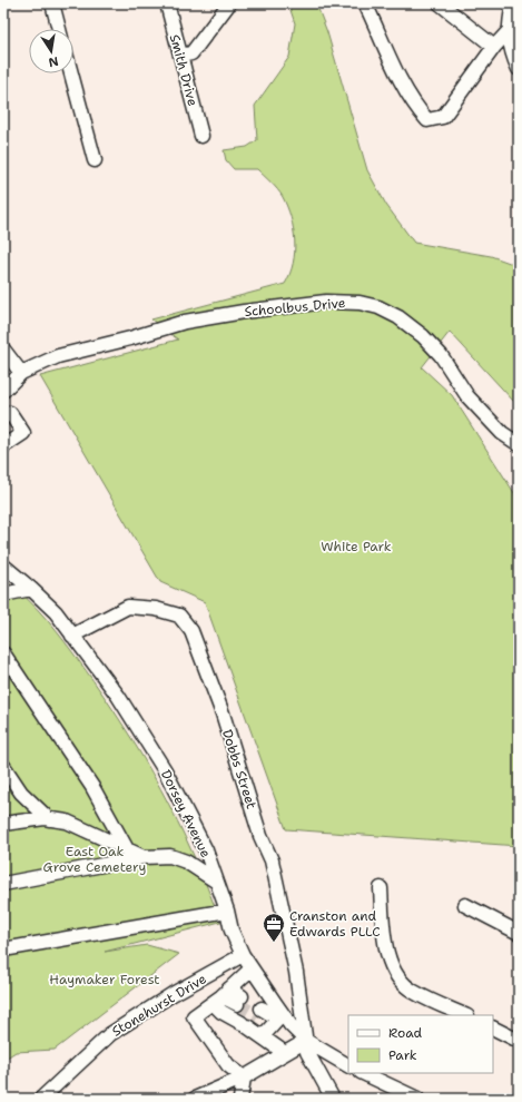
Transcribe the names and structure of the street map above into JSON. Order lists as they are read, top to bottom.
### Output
{
  "streets": {
    "street": [
      "Smith Drive",
      "Schoolbus Drive",
      "Dobbs Street",
      "Dorsey Avenue",
      "Stonehurst Drive"
    ]
  },
  "crossings": [
    ["Dobbs Street", "Dorsey Avenue"],
    ["Dorsey Avenue", "Stonehurst Drive"]
  ],
  "parks": ["White Park", "East Oak Grove Cemetery", "Haymaker Forest"],
  "places": {
    "office": ["Cranston and Edwards PLLC"]
  },
  "legend": ["Road", "Park"],
  "north": "bottom"
}
